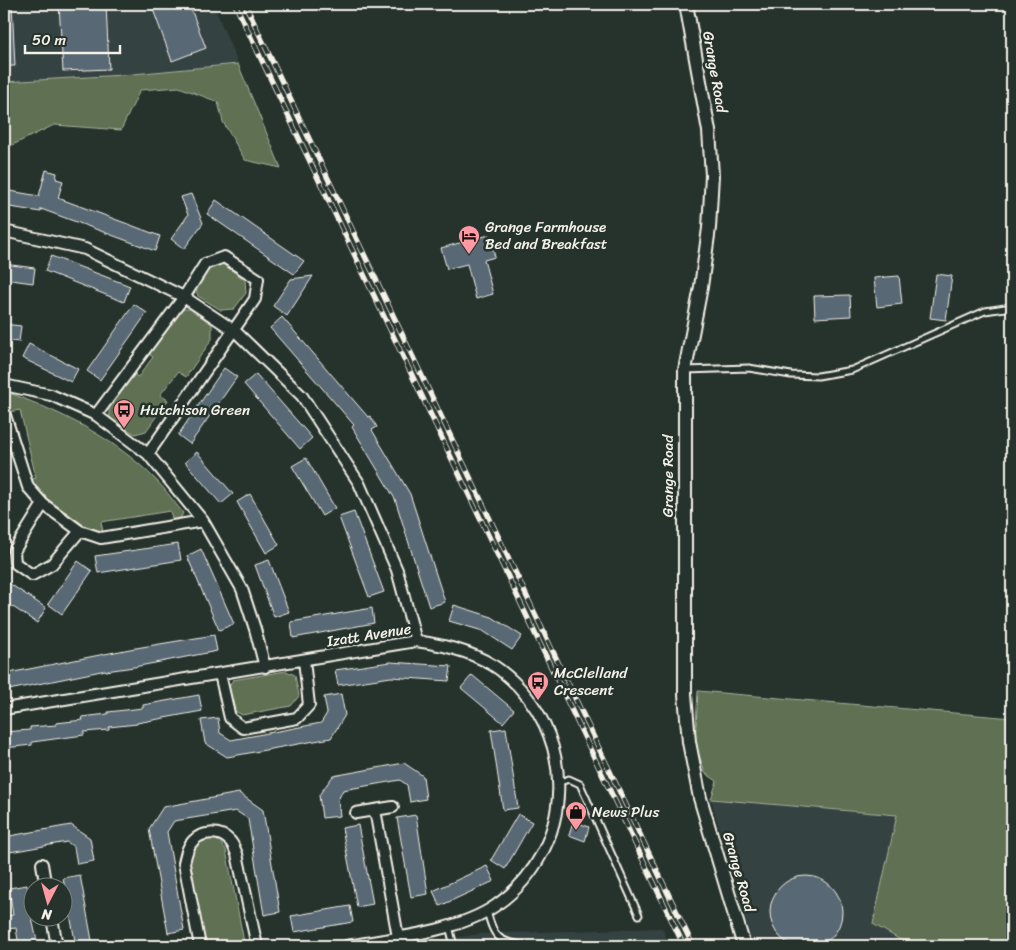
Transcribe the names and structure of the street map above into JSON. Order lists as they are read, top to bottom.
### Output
{
  "streets": {
    "street": ["Grange Road", "Izatt Avenue"]
  },
  "places": {
    "hotel": ["Grange Farmhouse Bed and Breakfast"],
    "bus stop": ["Hutchison Green", "McClelland Crescent"],
    "shop": ["News Plus"]
  },
  "scale_bar": "50 m",
  "north": "bottom"
}
